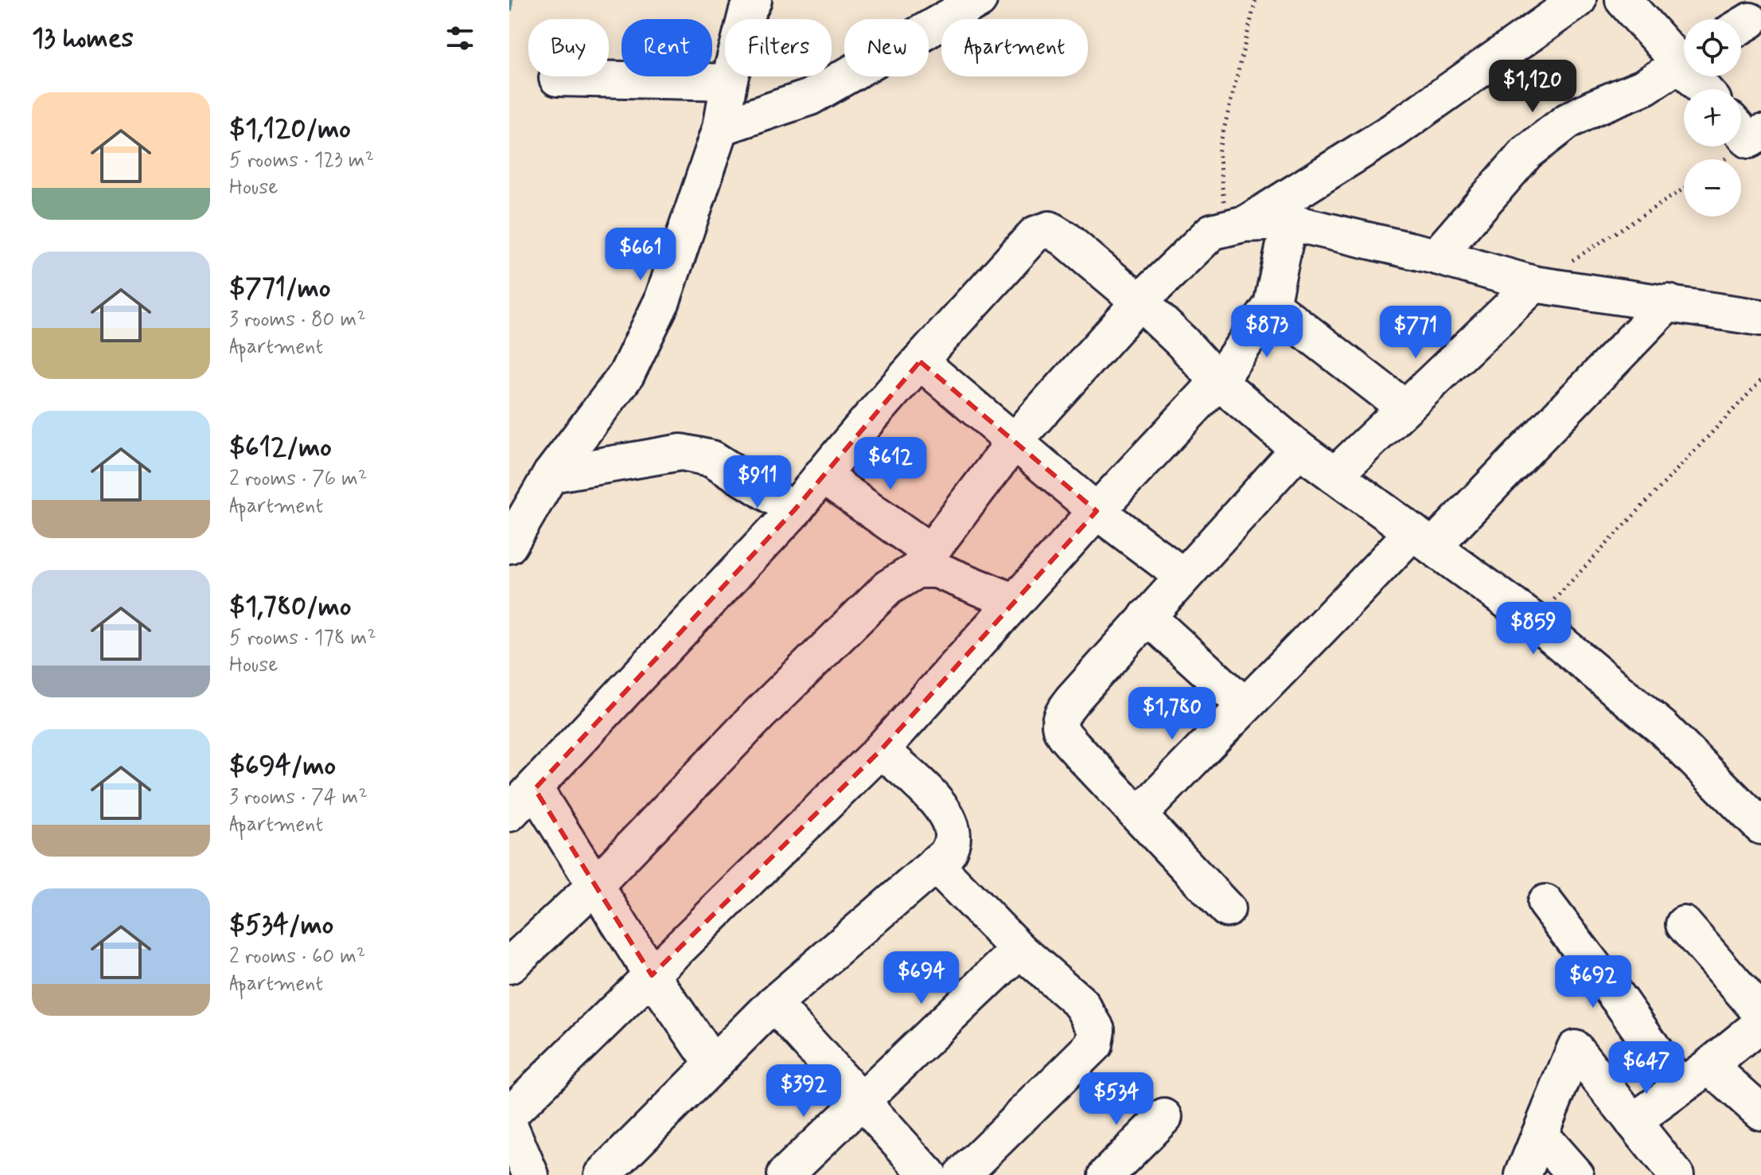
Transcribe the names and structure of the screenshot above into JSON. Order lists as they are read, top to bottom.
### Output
{
  "page": {
    "heading": "13 homes",
    "map_buttons": ["+", "−"],
    "chip": [
      "Buy",
      "Rent",
      "Filters",
      "New",
      "Apartment"
    ],
    "price": [
      "$1,120",
      "$661",
      "$873",
      "$771",
      "$612",
      "$911",
      "$859",
      "$1,780",
      "$694",
      "$692",
      "$647",
      "$392",
      "$534"
    ],
    "list": [
      {
        "name": "$1,120/mo",
        "note": "5 rooms · 123 m² · House"
      },
      {
        "name": "$771/mo",
        "note": "3 rooms · 80 m² · Apartment"
      },
      {
        "name": "$612/mo",
        "note": "2 rooms · 76 m² · Apartment"
      },
      {
        "name": "$1,780/mo",
        "note": "5 rooms · 178 m² · House"
      },
      {
        "name": "$694/mo",
        "note": "3 rooms · 74 m² · Apartment"
      },
      {
        "name": "$534/mo",
        "note": "2 rooms · 60 m² · Apartment"
      }
    ]
  }
}
